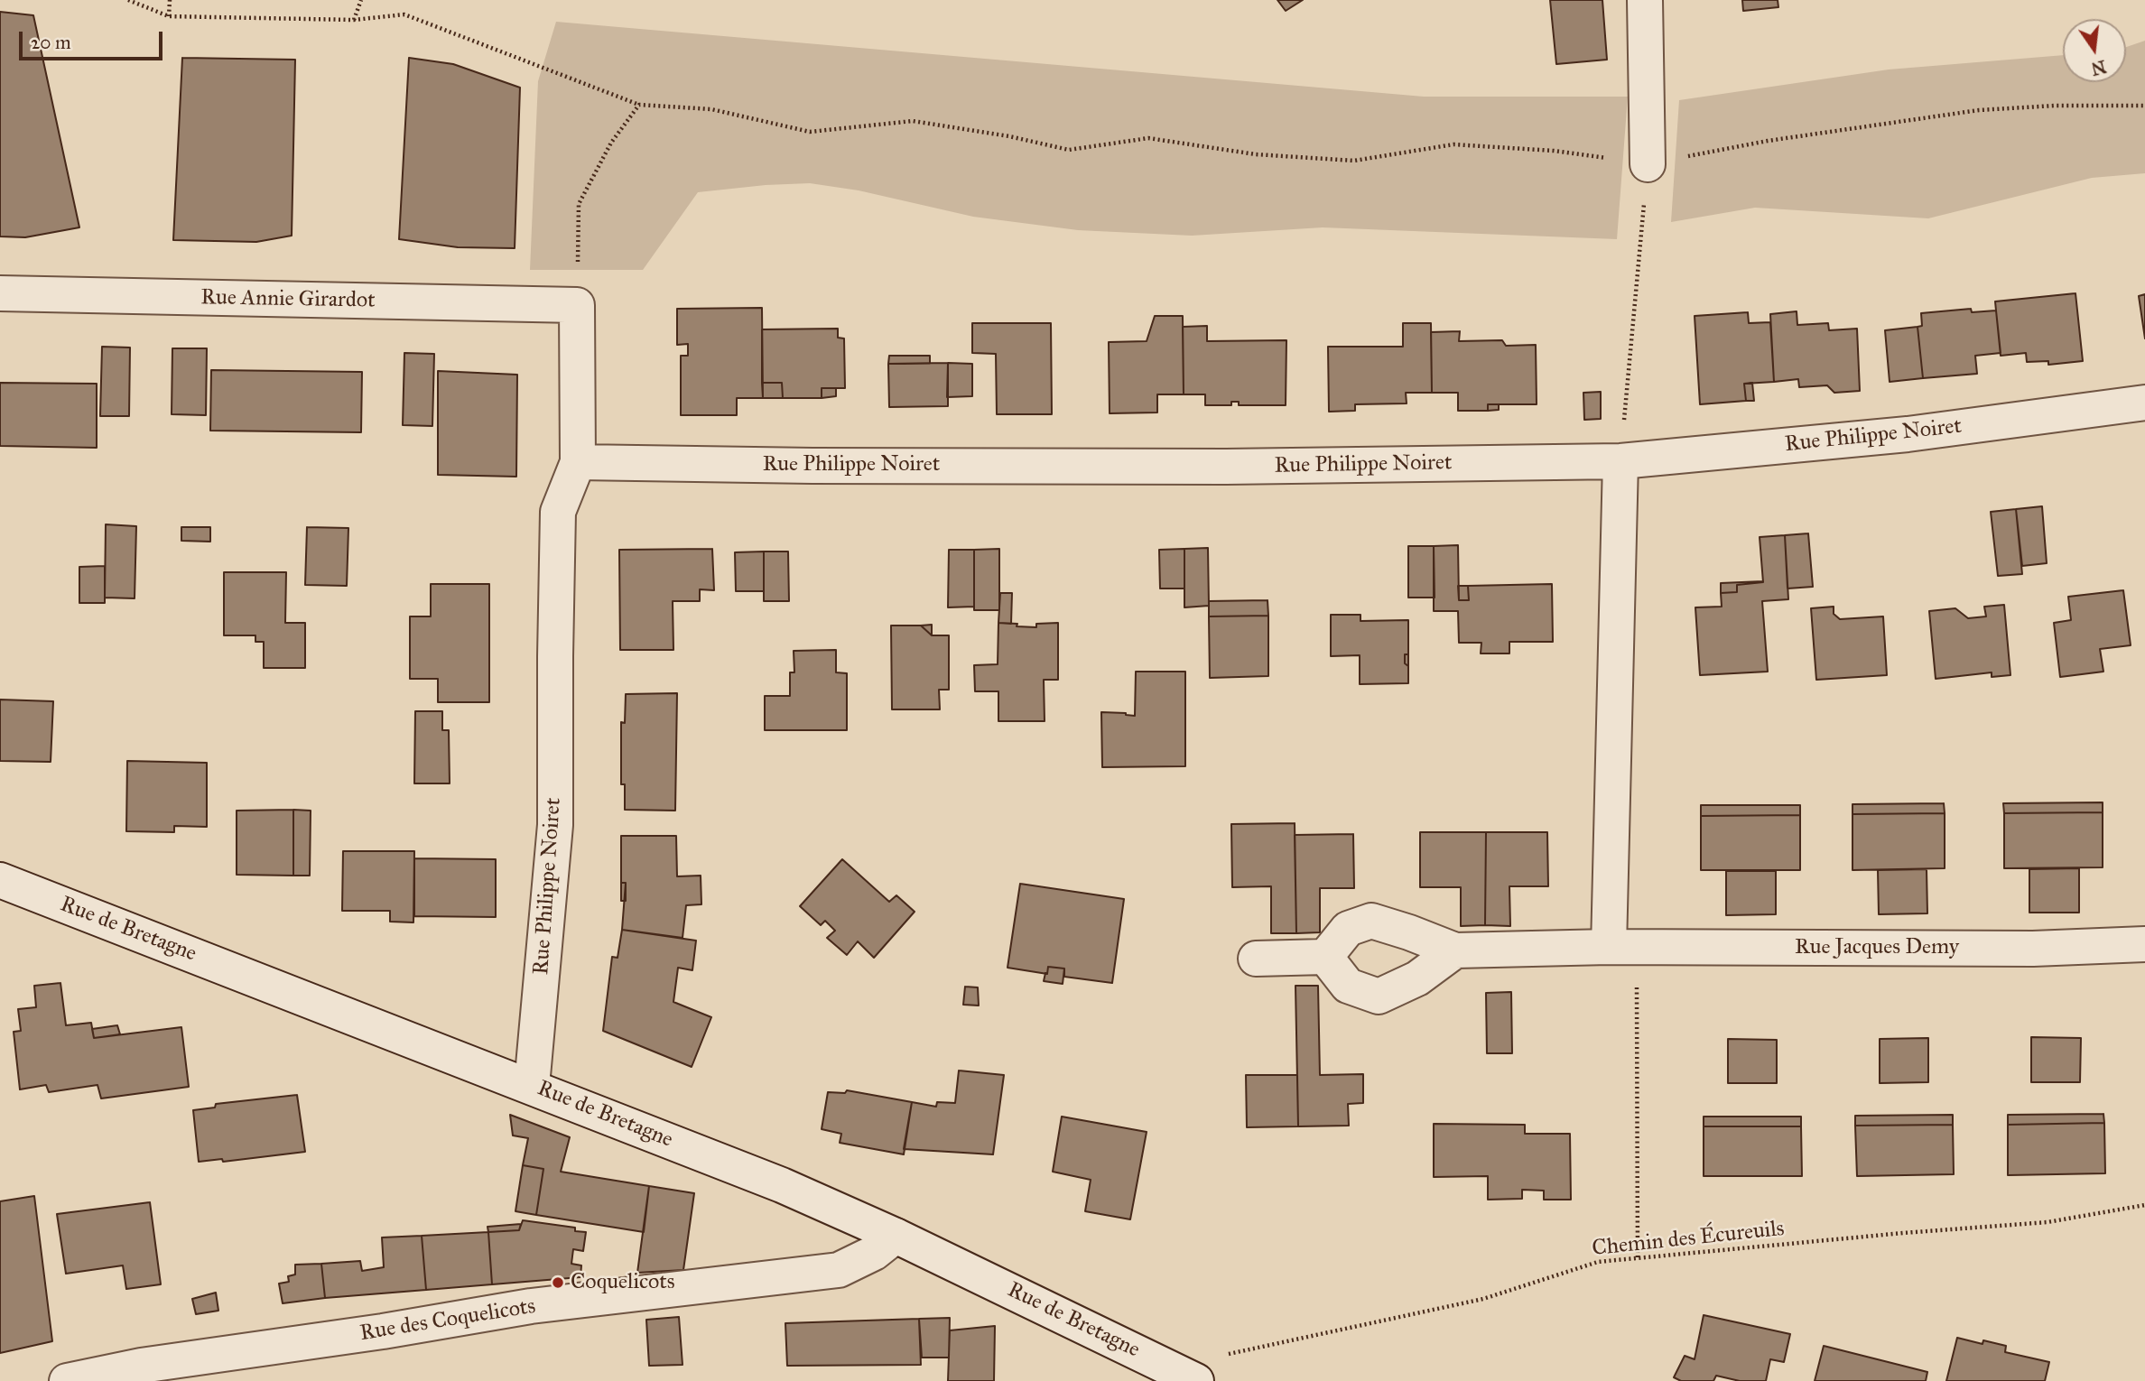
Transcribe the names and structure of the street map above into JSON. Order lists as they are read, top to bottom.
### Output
{
  "streets": {
    "street": [
      "Rue Annie Girardot",
      "Rue Philippe Noiret",
      "Rue de Bretagne",
      "Rue Jacques Demy",
      "Rue des Coquelicots"
    ],
    "path": ["Chemin des Écureuils"]
  },
  "crossings": [
    ["Rue Annie Girardot", "Rue Philippe Noiret"],
    ["Rue Philippe Noiret", "Rue de Bretagne"],
    ["Rue de Bretagne", "Chemin des Écureuils"],
    ["Rue de Bretagne", "Rue des Coquelicots"]
  ],
  "places": ["Coquelicots"],
  "scale_bar": "20 m",
  "north": "bottom"
}
